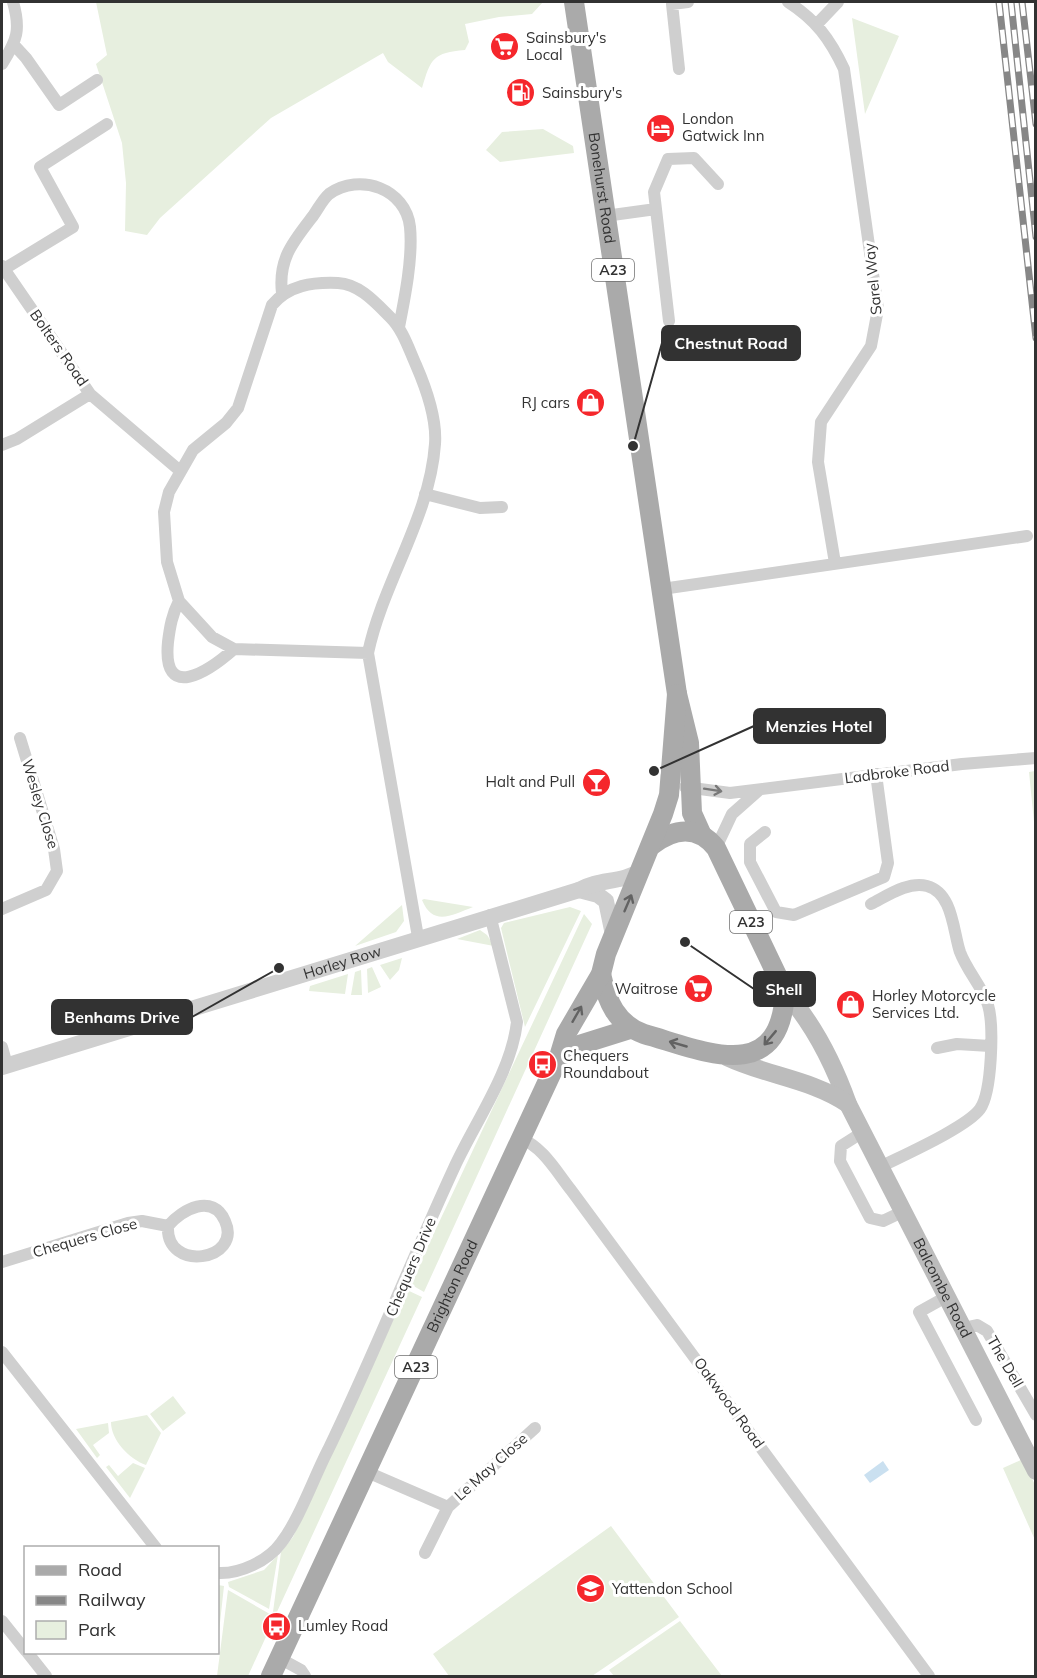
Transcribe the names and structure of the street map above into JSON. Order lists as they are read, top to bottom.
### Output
{
  "streets": {
    "main road": [
      "Bonehurst Road",
      "A23",
      "Brighton Road",
      "Balcombe Road"
    ],
    "street": [
      "Sarel Way",
      "Bolters Road",
      "Ladbroke Road",
      "Wesley Close",
      "Horley Row",
      "Chequers Close",
      "Chequers Drive",
      "The Dell",
      "Oakwood Road",
      "Le May Close"
    ]
  },
  "crossings": [
    ["Bonehurst Road", "Ladbroke Road"],
    ["Bonehurst Road", "Horley Row"],
    ["Bonehurst Road", "Brighton Road"],
    ["Bonehurst Road", "Balcombe Road"],
    ["Horley Row", "Chequers Drive"],
    ["Horley Row", "Brighton Road"],
    ["Horley Row", "Balcombe Road"],
    ["Brighton Road", "Balcombe Road"],
    ["Brighton Road", "Oakwood Road"],
    ["Brighton Road", "Le May Close"],
    ["Balcombe Road", "The Dell"]
  ],
  "places": {
    "supermarket": ["Sainsbury's Local", "Waitrose"],
    "fuel station": ["Sainsbury's"],
    "hotel": ["London Gatwick Inn"],
    "shop": ["RJ cars", "Horley Motorcycle Services Ltd."],
    "other": [
      "Chestnut Road",
      "Menzies Hotel",
      "Shell",
      "Benhams Drive"
    ],
    "bar": ["Halt and Pull"],
    "bus stop": ["Chequers Roundabout", "Lumley Road"],
    "school or university": ["Yattendon School"]
  },
  "legend": ["Road", "Railway", "Park"]
}
